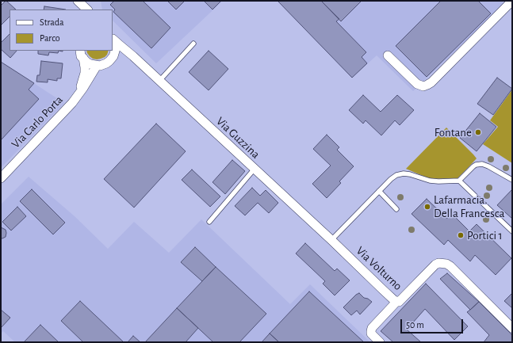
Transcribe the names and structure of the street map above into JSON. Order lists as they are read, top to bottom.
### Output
{
  "streets": {
    "street": ["Via Carlo Porta", "Via Guzzina", "Via Volturno"]
  },
  "crossings": [
    ["Via Guzzina", "Via Volturno"]
  ],
  "places": ["Fontane", "Lafarmacia. Della Francesca", "Portici 1"],
  "legend": ["Strada", "Parco"],
  "scale_bar": "50 m"
}
